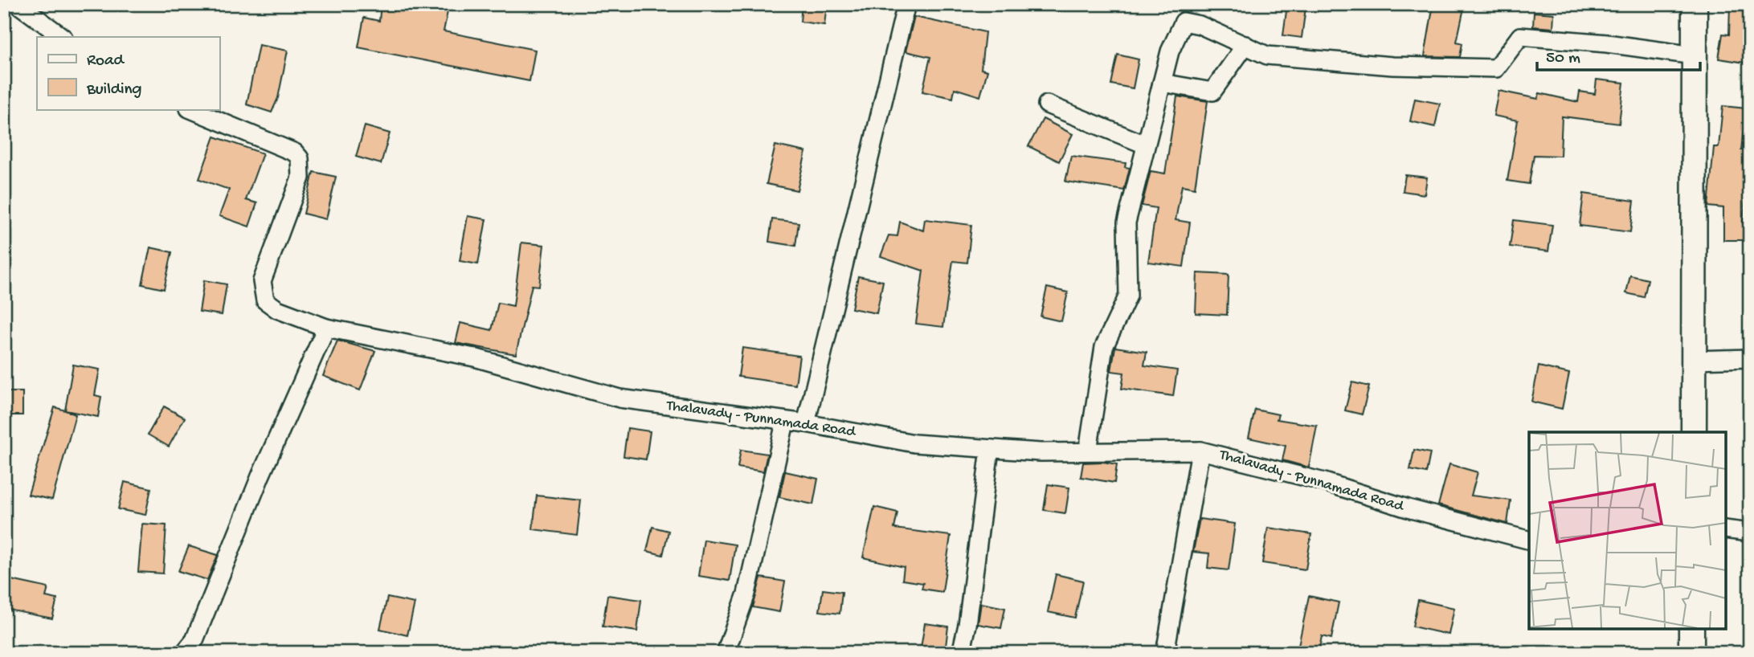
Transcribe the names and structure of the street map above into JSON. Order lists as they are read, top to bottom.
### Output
{
  "streets": {
    "street": ["Thalavady - Punnamada Road"]
  },
  "legend": ["Road", "Building"],
  "scale_bar": "50 m"
}
